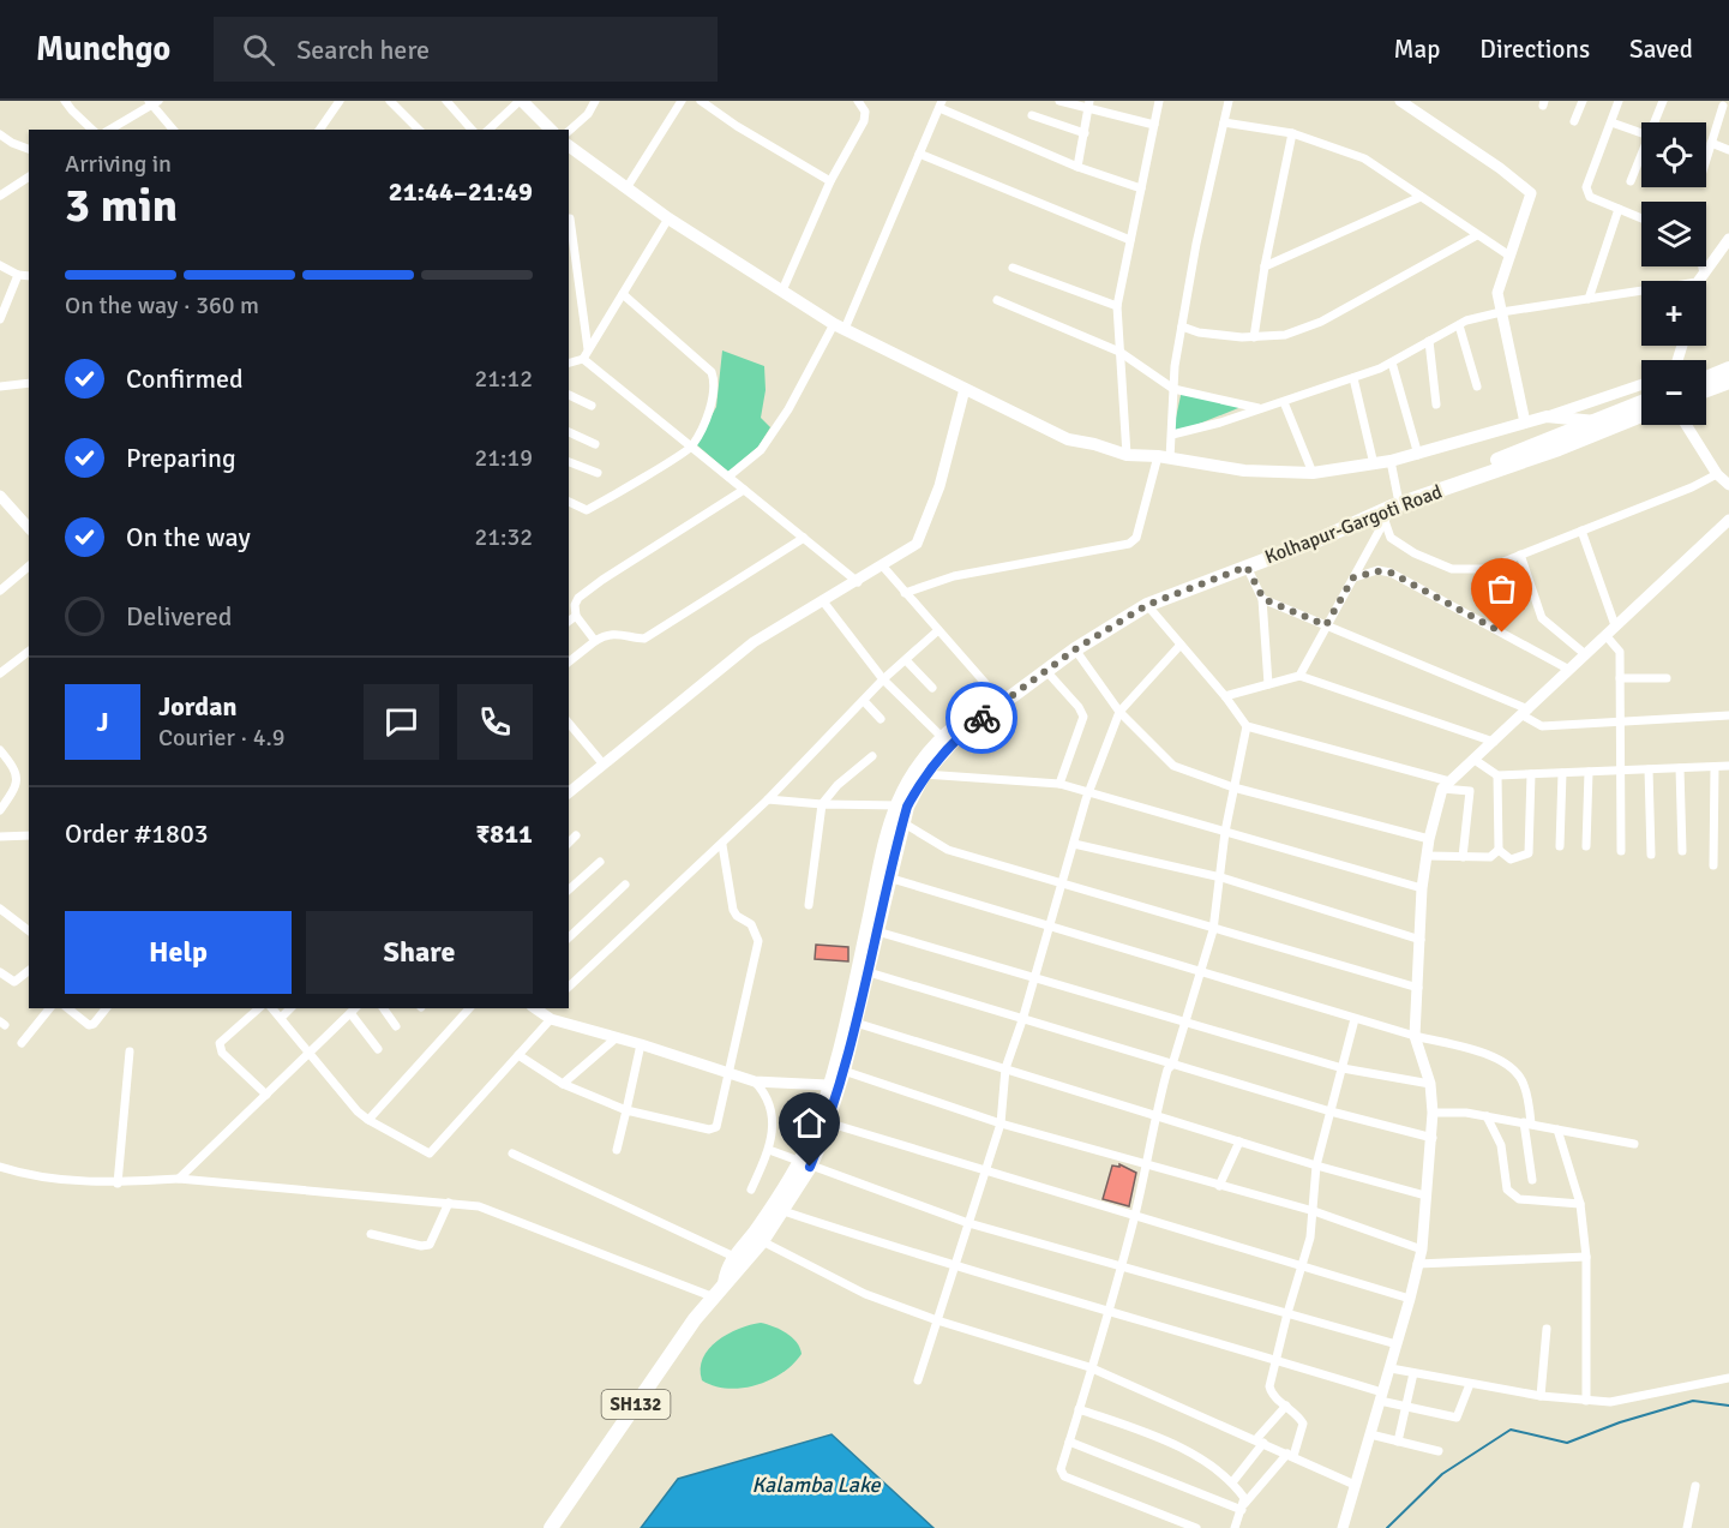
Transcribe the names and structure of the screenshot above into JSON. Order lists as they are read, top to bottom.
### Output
{
  "streets": {
    "main road": ["Kolhapur-Gargoti Road", "SH132"]
  },
  "water": ["Kalamba Lake"],
  "page": {
    "header": "Munchgo",
    "search": "Search here",
    "nav": ["Map", "Directions", "Saved"],
    "map_buttons": ["+", "−"],
    "heading": ["3 min", "Arriving in", "21:44–21:49"],
    "panel": [
      "Jordan",
      "Courier · 4.9",
      "Order #1803",
      "₹811"
    ],
    "bar": "On the way · 360 m",
    "list": [
      ["Confirmed", "21:12"],
      ["Preparing", "21:19"],
      ["On the way", "21:32"],
      "Delivered"
    ],
    "round": "J",
    "buttons": ["Help", "Share"]
  }
}
